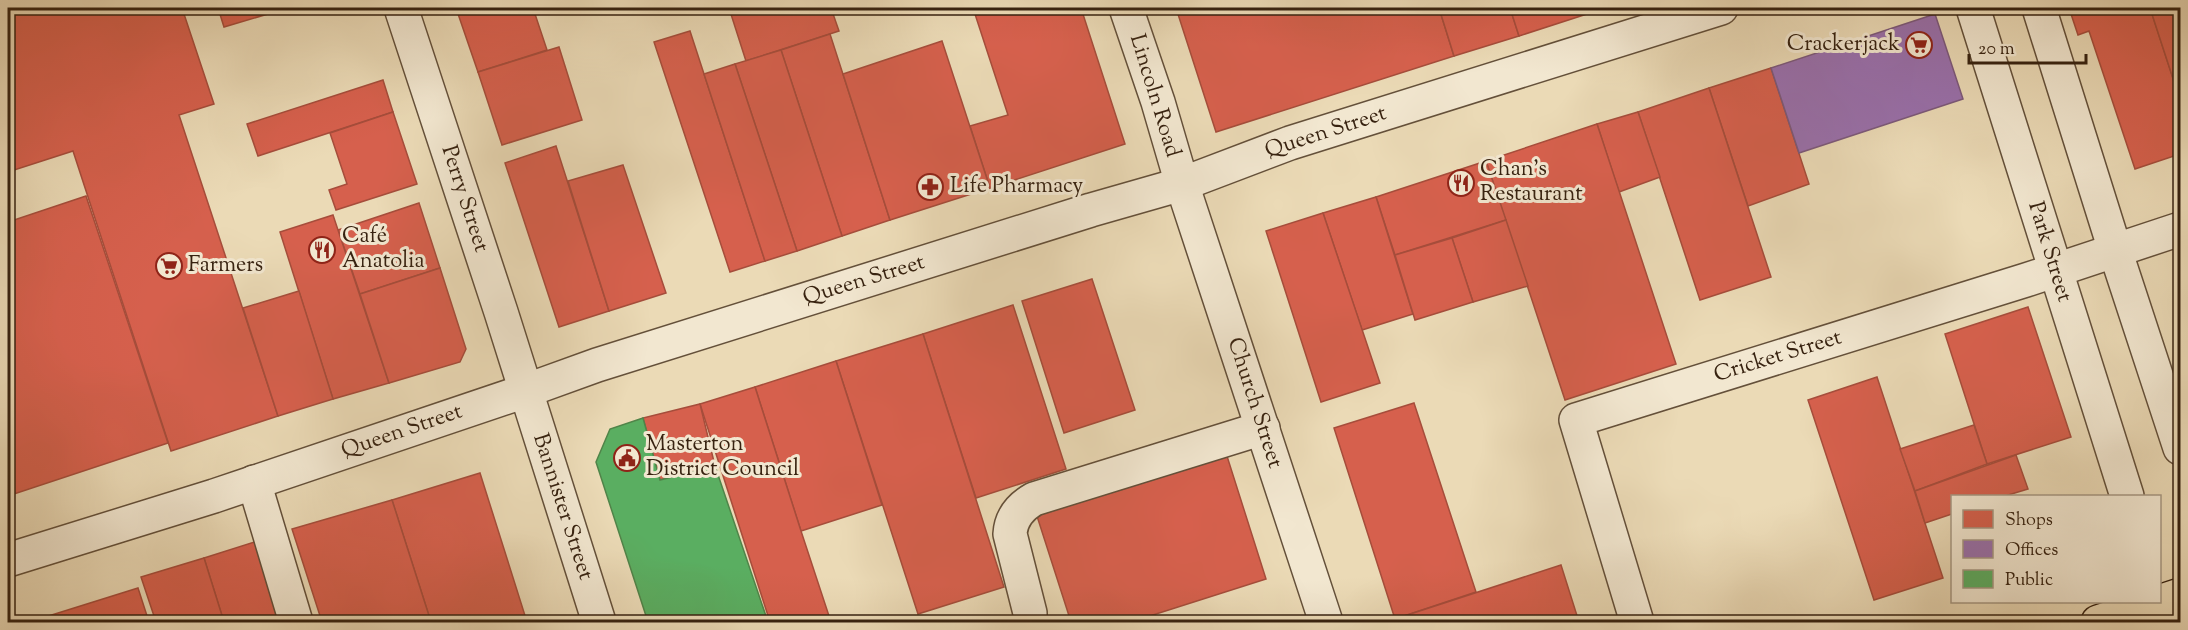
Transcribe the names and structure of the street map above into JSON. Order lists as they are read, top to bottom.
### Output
{
  "streets": {
    "street": [
      "Lincoln Road",
      "Queen Street",
      "Perry Street",
      "Park Street",
      "Cricket Street",
      "Church Street",
      "Bannister Street"
    ]
  },
  "crossings": [
    ["Lincoln Road", "Queen Street"],
    ["Lincoln Road", "Church Street"],
    ["Queen Street", "Perry Street"],
    ["Queen Street", "Church Street"],
    ["Queen Street", "Bannister Street"],
    ["Perry Street", "Bannister Street"],
    ["Park Street", "Cricket Street"]
  ],
  "places": {
    "supermarket": ["Crackerjack", "Farmers"],
    "restaurant": ["Chan's Restaurant", "Café Anatolia"],
    "pharmacy": ["Life Pharmacy"],
    "public building": ["Masterton District Council"]
  },
  "legend": ["Shops", "Offices", "Public"],
  "scale_bar": "20 m"
}
